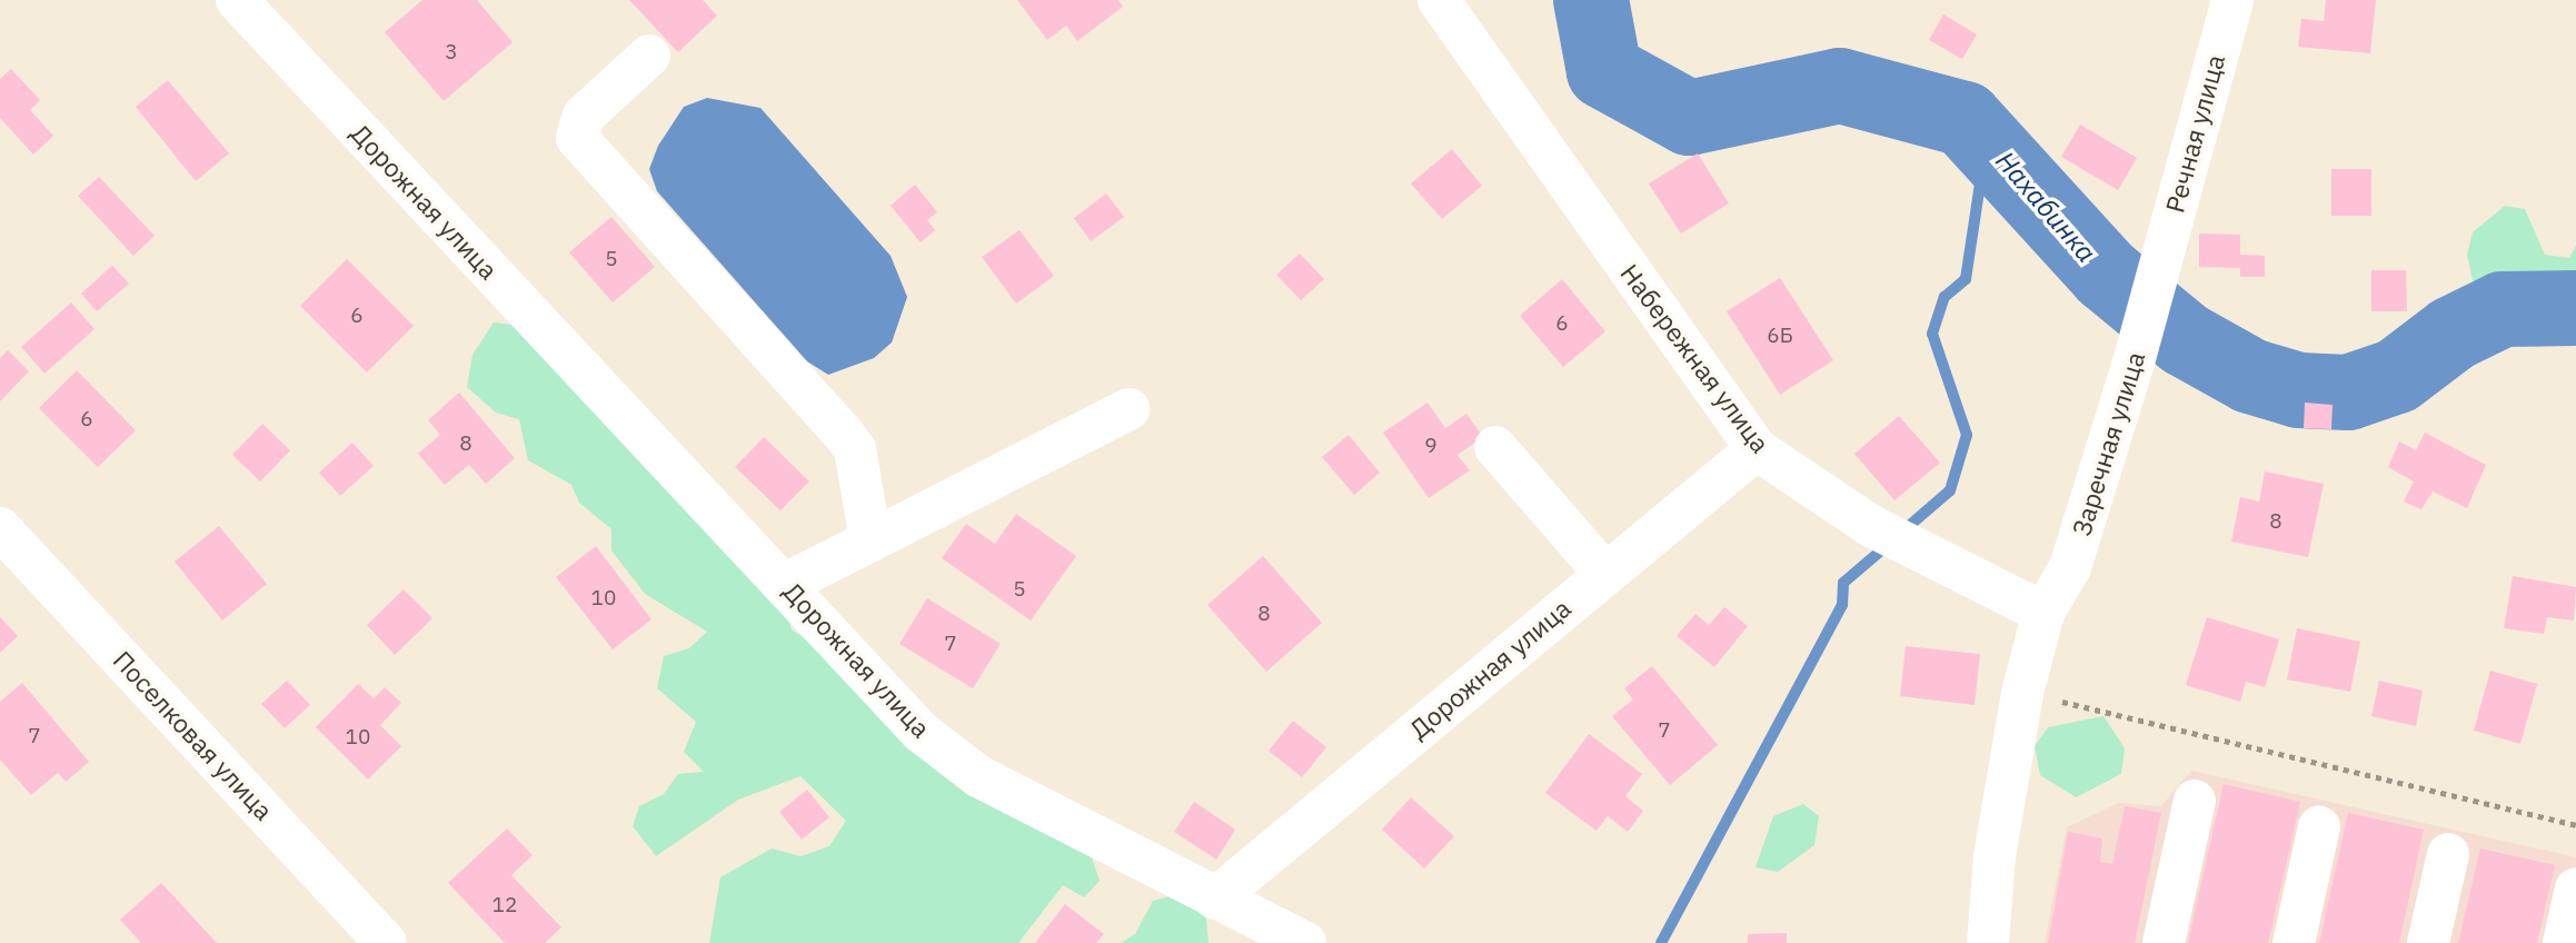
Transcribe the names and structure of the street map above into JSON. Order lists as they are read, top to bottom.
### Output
{
  "streets": {
    "street": [
      "Речная улица",
      "Дорожная улица",
      "Набережная улица",
      "Заречная улица",
      "Поселковая улица"
    ]
  },
  "crossings": [
    ["Речная улица", "Заречная улица"],
    ["Дорожная улица", "Набережная улица"],
    ["Набережная улица", "Заречная улица"]
  ],
  "water": ["Нахабинка"],
  "house_numbers": [
    "3",
    "5",
    "6",
    "6",
    "6Б",
    "6",
    "8",
    "9",
    "8",
    "5",
    "10",
    "8",
    "7",
    "7",
    "7",
    "10",
    "12"
  ]
}
